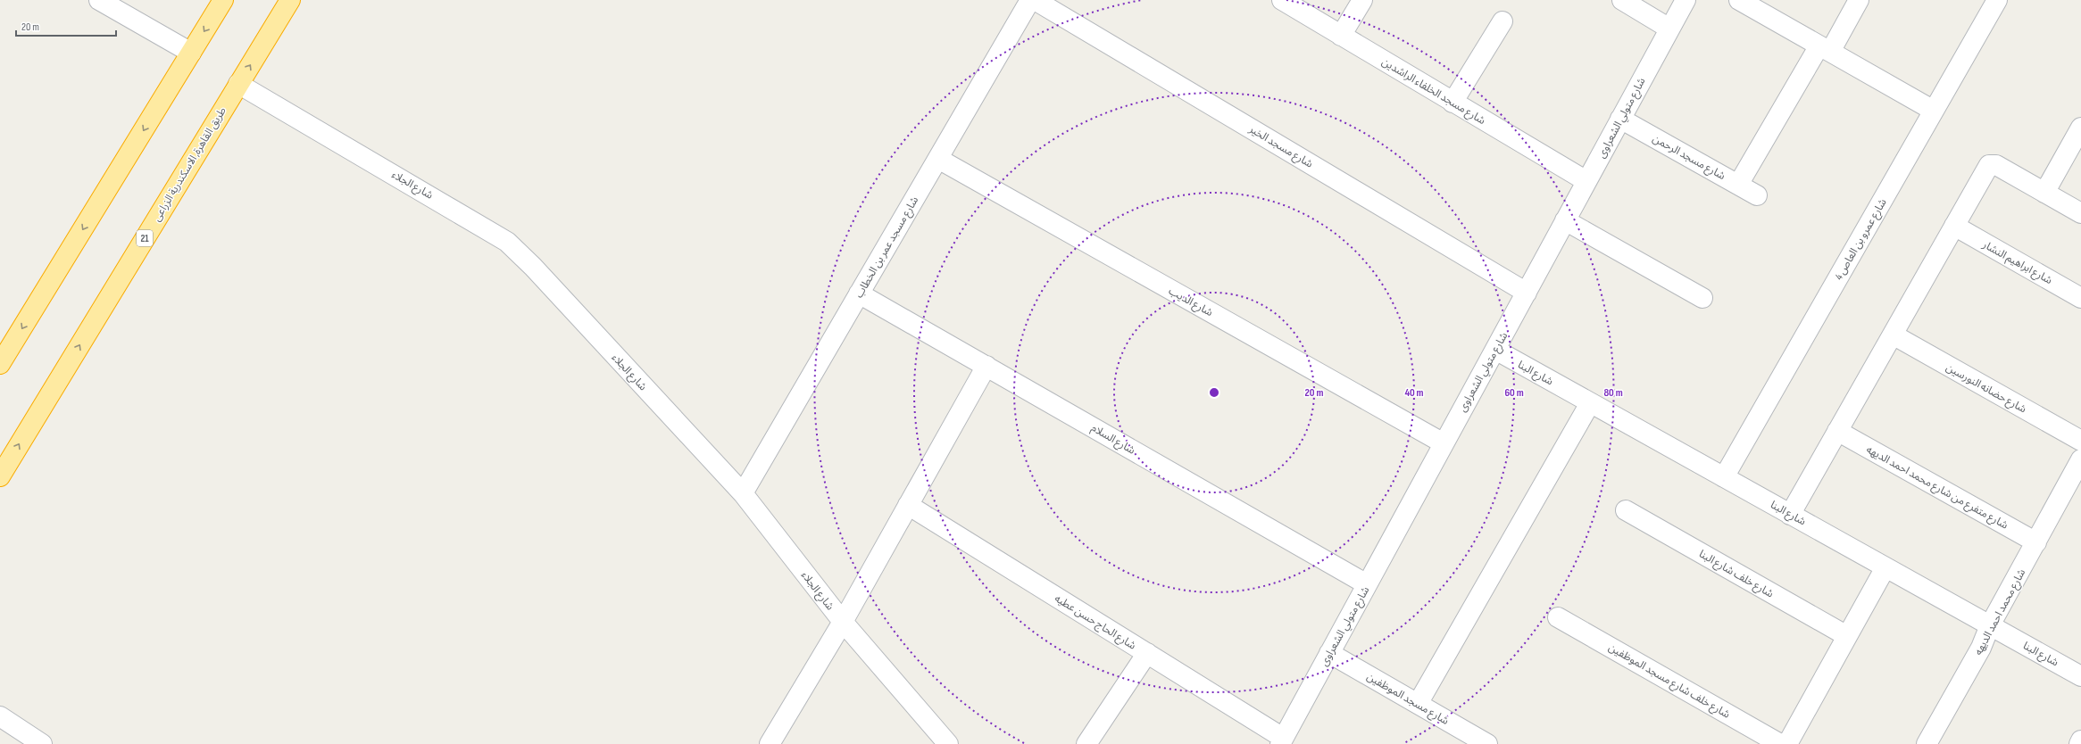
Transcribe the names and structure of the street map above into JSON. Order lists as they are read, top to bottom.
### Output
{
  "streets": {
    "highway": ["طريق القاهرة, الاسكندرية الزراعى", "21"],
    "street": [
      "شارع مسجد الخلفاء الراشدين",
      "شارع متولي الشعراوى",
      "شارع مسجد الخير",
      "شارع مسجد الرحمن",
      "شارع الجلاء",
      "شارع عمرو بن العاص 4",
      "شارع مسجد عمر بن الخطاب",
      "شارع ابراهيم النشار",
      "شارع الديب",
      "شارع البنا",
      "شارع حضانه النورسين",
      "شارع السلام",
      "شارع متفرع من شارع محمد احمد الديهه",
      "شارع خلف شارع البنا",
      "شارع محمد احمد الديهه",
      "شارع الحاج حسن عطيه",
      "شارع خلف شارع مسجد الموظفين",
      "شارع مسجد الموظفين"
    ]
  },
  "crossings": [
    ["شارع مسجد الخلفاء الراشدين", "شارع متولي الشعراوى"],
    ["شارع متولي الشعراوى", "شارع مسجد الخير"],
    ["شارع متولي الشعراوى", "شارع مسجد الرحمن"],
    ["شارع متولي الشعراوى", "شارع الديب"],
    ["شارع متولي الشعراوى", "شارع البنا"],
    ["شارع متولي الشعراوى", "شارع السلام"],
    ["شارع متولي الشعراوى", "شارع الحاج حسن عطيه"],
    ["شارع متولي الشعراوى", "شارع مسجد الموظفين"],
    ["طريق القاهرة, الاسكندرية الزراعى", "شارع الجلاء"],
    ["شارع الجلاء", "شارع مسجد عمر بن الخطاب"],
    ["شارع عمرو بن العاص 4", "شارع البنا"],
    ["شارع مسجد عمر بن الخطاب", "شارع الديب"],
    ["شارع مسجد عمر بن الخطاب", "شارع السلام"],
    ["شارع البنا", "شارع محمد احمد الديهه"],
    ["شارع متفرع من شارع محمد احمد الديهه", "شارع محمد احمد الديهه"]
  ],
  "scale_bar": "20 m",
  "rings": [
    "20 m",
    "40 m",
    "60 m",
    "80 m"
  ]
}
